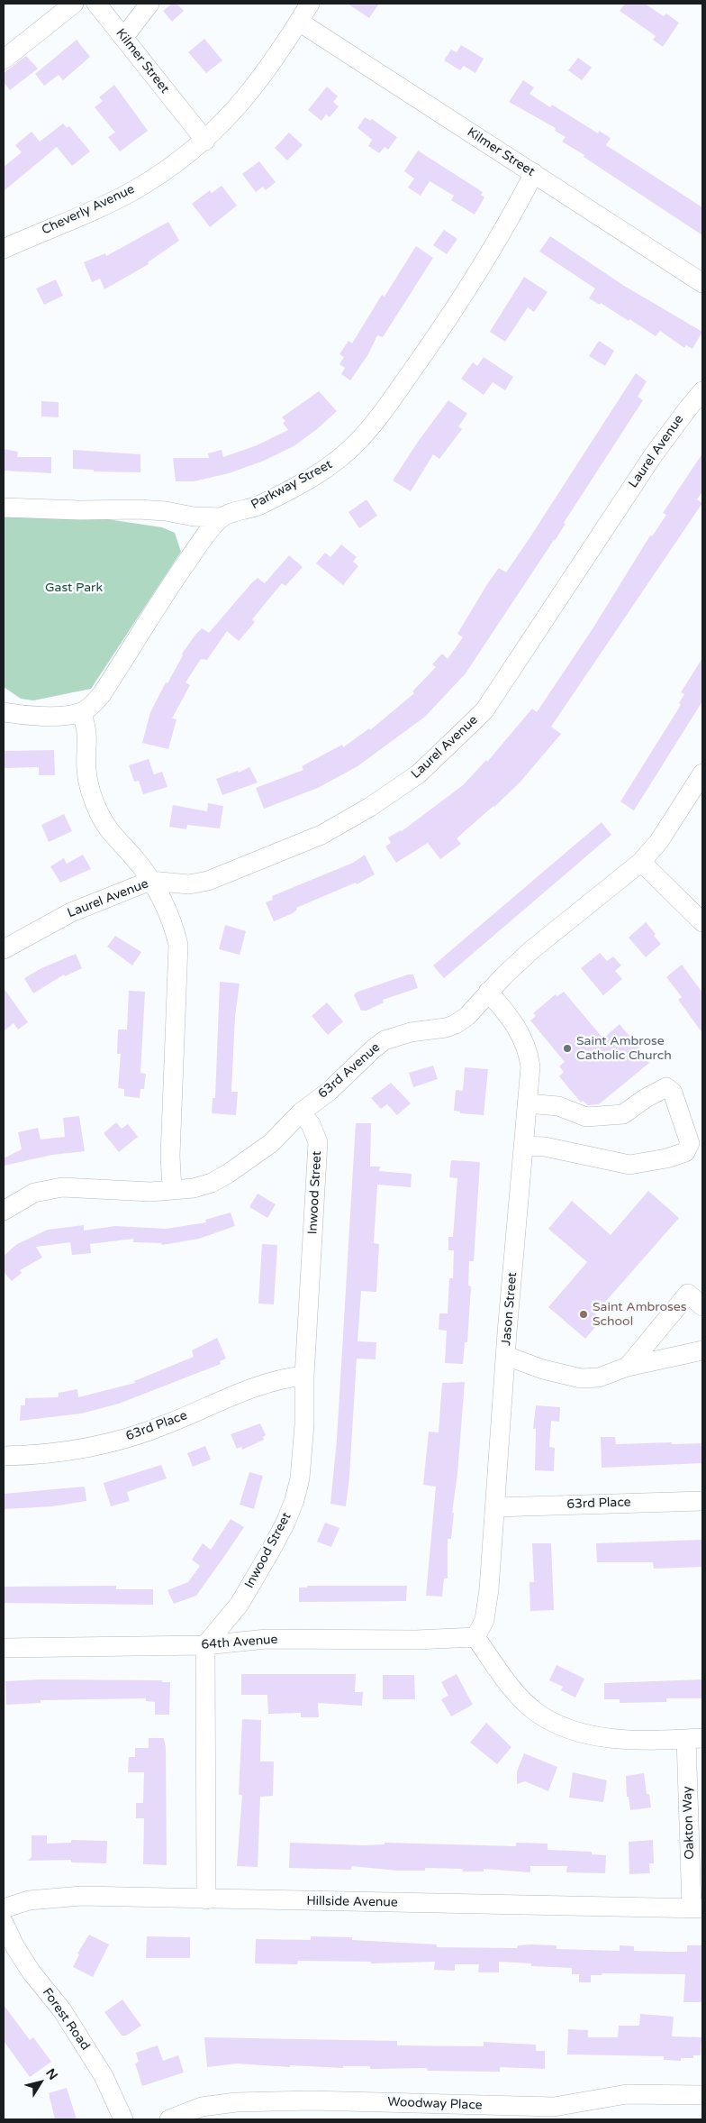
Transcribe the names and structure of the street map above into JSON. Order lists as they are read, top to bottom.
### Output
{
  "streets": {
    "street": [
      "Kilmer Street",
      "Cheverly Avenue",
      "Laurel Avenue",
      "Parkway Street",
      "63rd Avenue",
      "Inwood Street",
      "Jason Street",
      "63rd Place",
      "64th Avenue",
      "Oakton Way",
      "Hillside Avenue",
      "Forest Road",
      "Woodway Place"
    ]
  },
  "crossings": [
    ["Kilmer Street", "Cheverly Avenue"],
    ["Kilmer Street", "Parkway Street"],
    ["63rd Avenue", "Inwood Street"],
    ["63rd Avenue", "Jason Street"],
    ["Inwood Street", "63rd Place"],
    ["Inwood Street", "64th Avenue"],
    ["Jason Street", "63rd Place"],
    ["Jason Street", "64th Avenue"],
    ["Oakton Way", "Hillside Avenue"]
  ],
  "parks": ["Gast Park"],
  "places": ["Saint Ambrose Catholic Church", "Saint Ambroses School"],
  "north": "top right"
}
